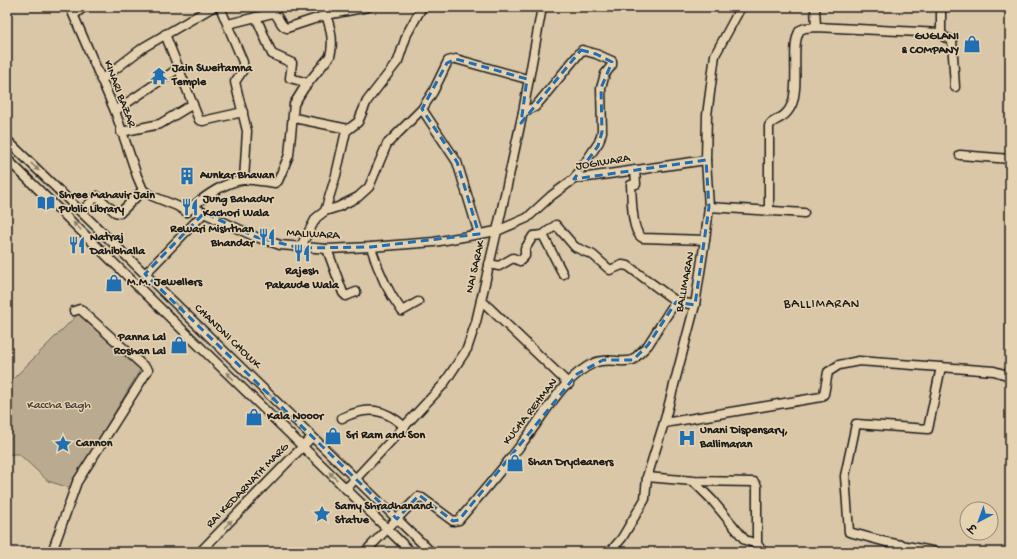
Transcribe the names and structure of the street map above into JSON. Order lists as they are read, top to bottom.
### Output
{
  "streets": {
    "street": [
      "KINARI BAZAR",
      "JOGIWARA",
      "MALIWARA",
      "NAI SARAK",
      "BALLIMARAN",
      "CHANDNI CHOWK",
      "KUCHA REHMAN",
      "RAI KEDARNATH MARG"
    ]
  },
  "crossings": [
    ["JOGIWARA", "MALIWARA"],
    ["JOGIWARA", "NAI SARAK"],
    ["JOGIWARA", "BALLIMARAN"],
    ["MALIWARA", "NAI SARAK"],
    ["NAI SARAK", "CHANDNI CHOWK"],
    ["CHANDNI CHOWK", "KUCHA REHMAN"],
    ["CHANDNI CHOWK", "RAI KEDARNATH MARG"]
  ],
  "one_way": ["RAI KEDARNATH MARG"],
  "districts": ["BALLIMARAN"],
  "parks": ["Kaccha Bagh"],
  "places": {
    "shop": [
      "GUGLANI & COMPANY",
      "M.M. Jewellers",
      "Panna Lal Roshan Lal",
      "Kala Nooor",
      "Sri Ram and Son",
      "Shan Drycleaners"
    ],
    "temple": ["Jain Sweitamna Temple"],
    "building": ["Aunkar Bhavan"],
    "library": ["Shree Mahavir Jain Public Library"],
    "restaurant": [
      "Jung Bahadur Kachori Wala",
      "Rewari Mishthan Bhandar",
      "Natraj Dahibhalla",
      "Rajesh Pakaude Wala"
    ],
    "hospital": ["Unani Dispensary, Ballimaran"],
    "place": ["Cannon", "Samy Shradhanand Statue"]
  },
  "north": "bottom left"
}
